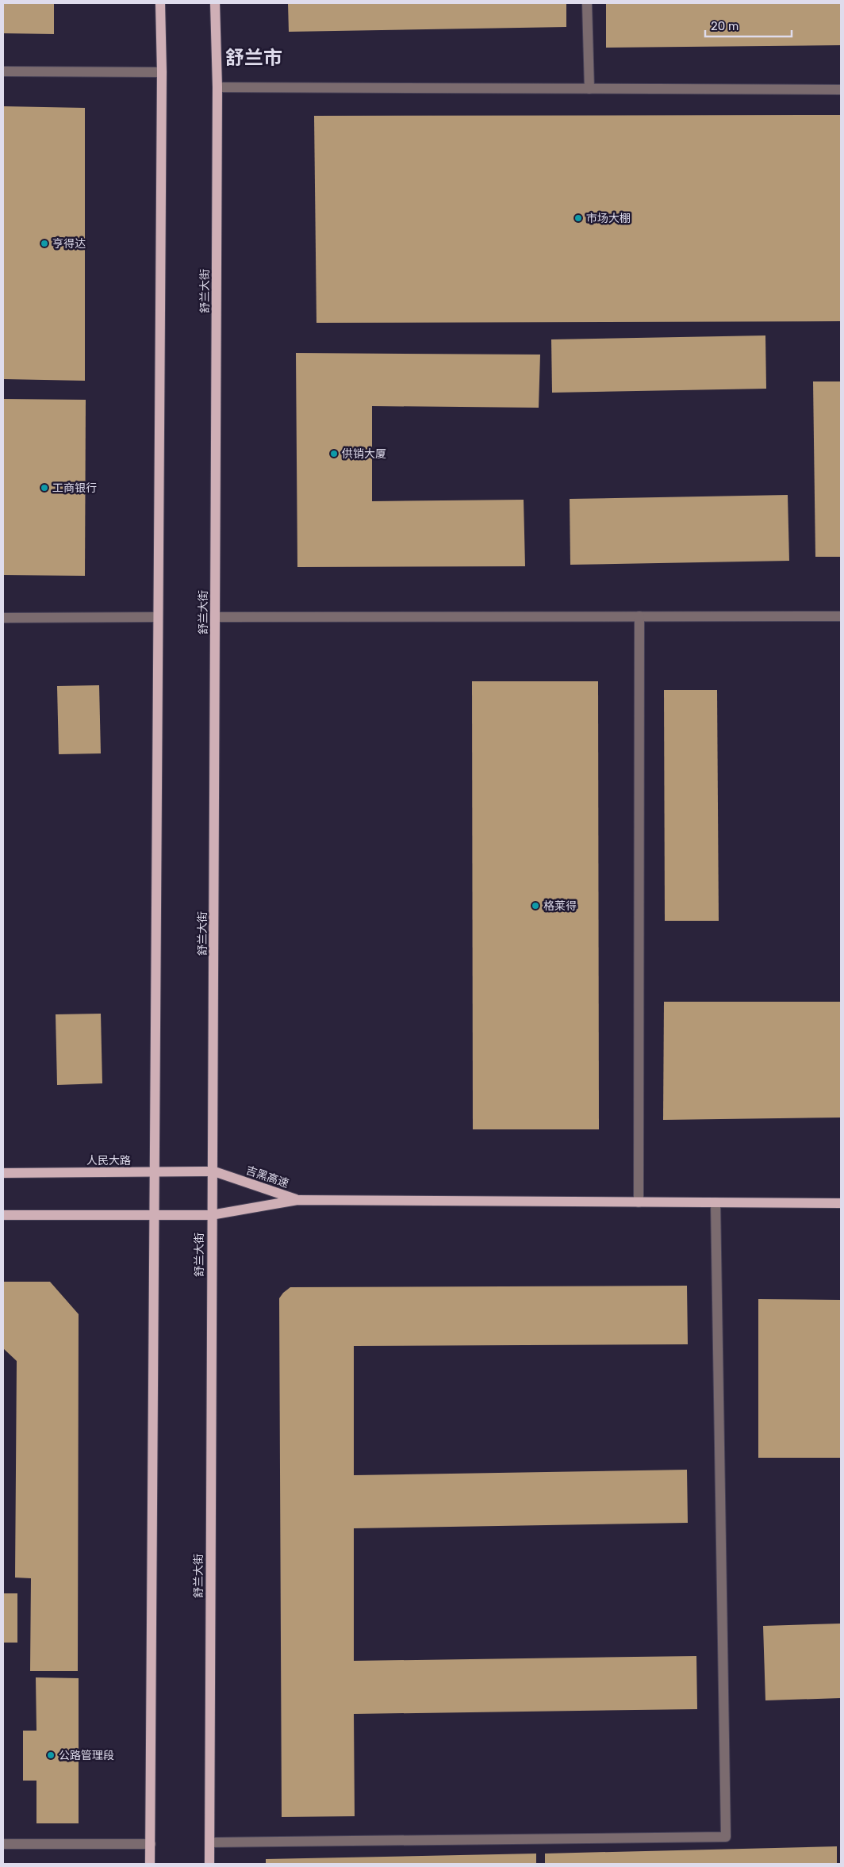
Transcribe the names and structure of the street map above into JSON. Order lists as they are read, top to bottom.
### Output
{
  "streets": {
    "main road": ["舒兰大街", "人民大路", "吉黑高速"]
  },
  "crossings": [
    ["舒兰大街", "人民大路"],
    ["舒兰大街", "吉黑高速"],
    ["人民大路", "吉黑高速"]
  ],
  "districts": ["舒兰市"],
  "places": [
    "市场大棚",
    "亨得达",
    "供销大厦",
    "工商银行",
    "格莱得",
    "公路管理段"
  ],
  "scale_bar": "20 m"
}
